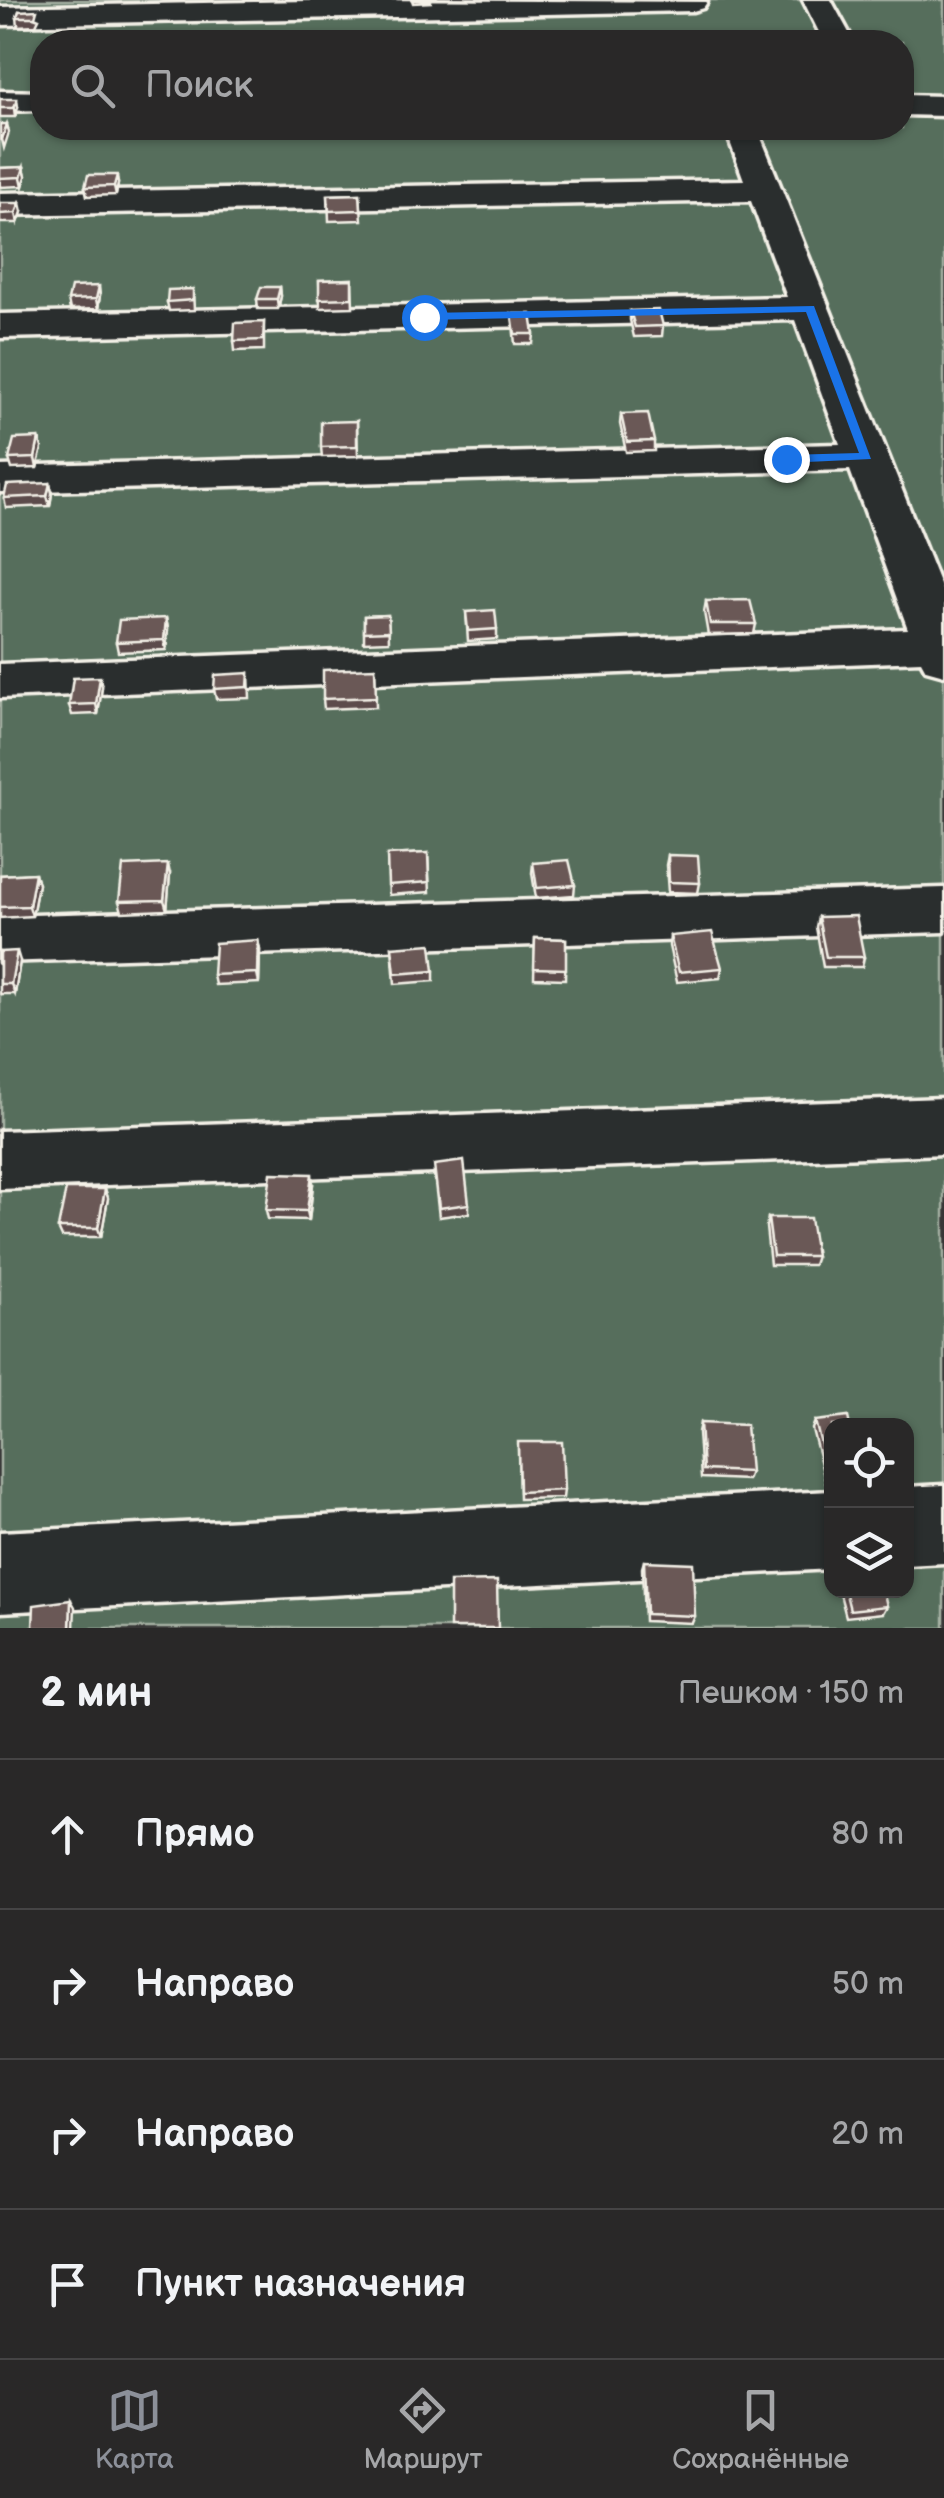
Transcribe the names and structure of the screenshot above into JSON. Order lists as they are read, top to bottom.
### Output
{
  "page": {
    "search": "Поиск",
    "heading": ["2 мин", "Пешком · 150 m"],
    "list": [
      ["Прямо", "80 m"],
      ["Направо", "50 m"],
      ["Направо", "20 m"],
      "Пункт назначения"
    ],
    "nav": ["Карта", "Маршрут", "Сохранённые"]
  }
}
